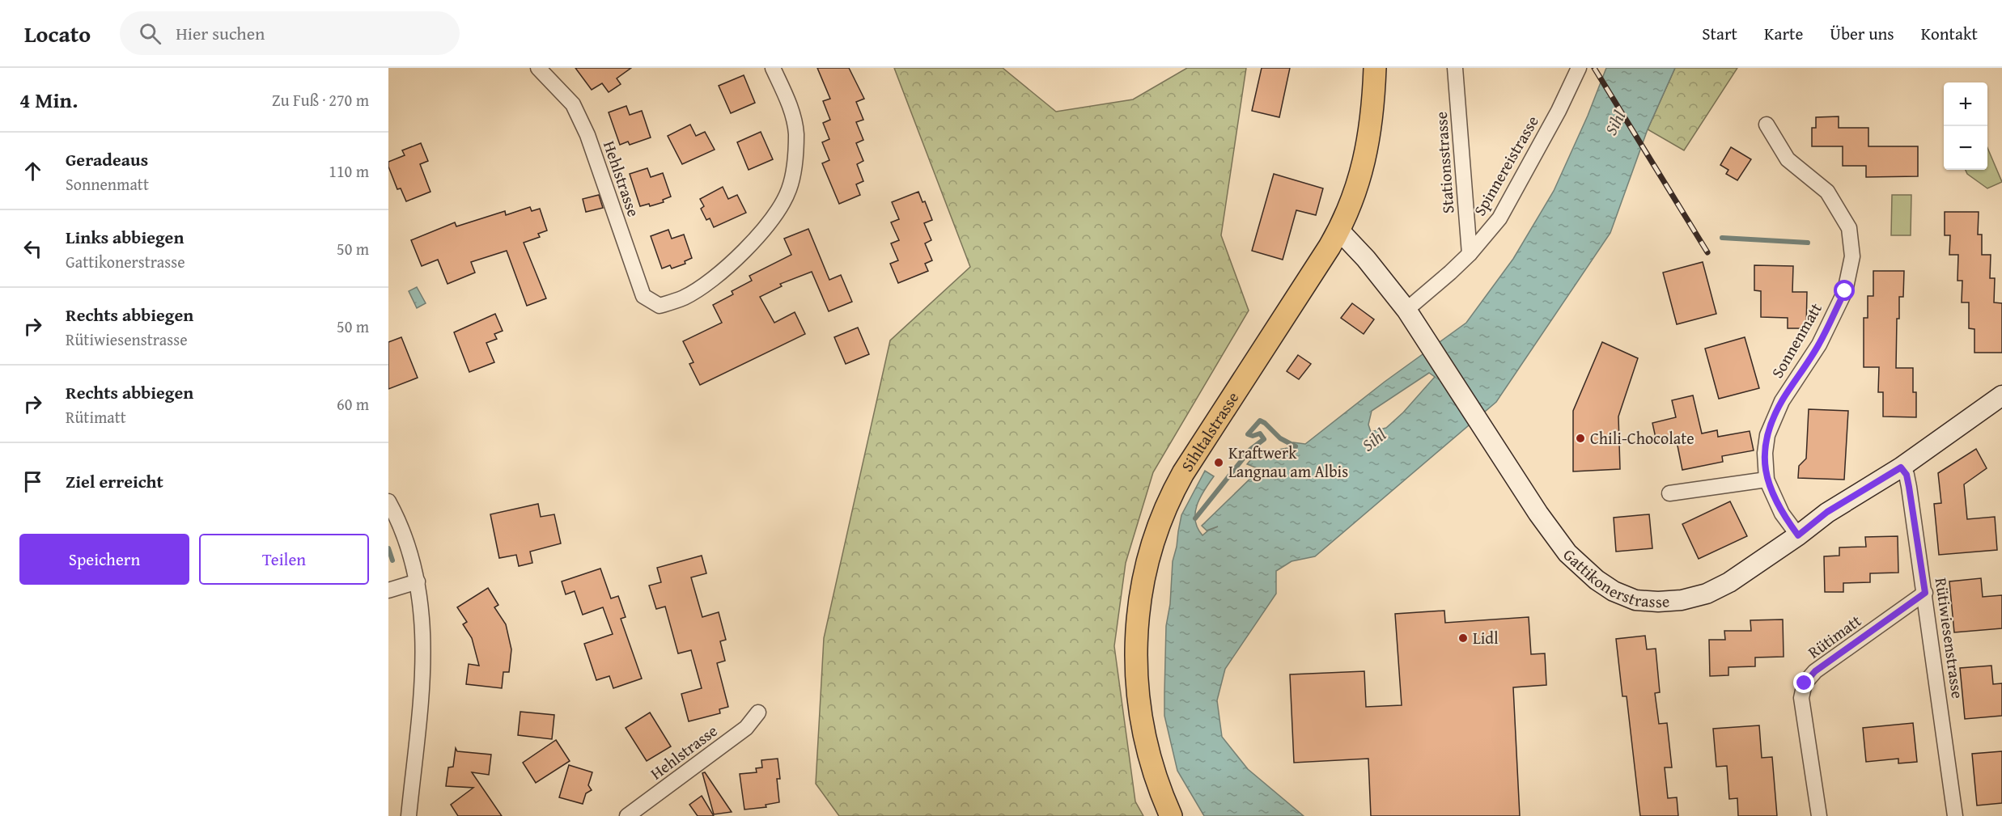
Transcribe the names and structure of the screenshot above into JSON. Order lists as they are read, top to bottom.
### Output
{
  "streets": {
    "main road": ["Sihltalstrasse", "Gattikonerstrasse"],
    "street": [
      "Stationsstrasse",
      "Spinnereistrasse",
      "Hehlstrasse",
      "Sonnenmatt",
      "Rütimatt",
      "Rütiwiesenstrasse"
    ]
  },
  "crossings": [
    ["Stationsstrasse", "Spinnereistrasse"],
    ["Spinnereistrasse", "Gattikonerstrasse"],
    ["Sonnenmatt", "Gattikonerstrasse"],
    ["Sihltalstrasse", "Gattikonerstrasse"],
    ["Gattikonerstrasse", "Rütiwiesenstrasse"],
    ["Rütimatt", "Rütiwiesenstrasse"]
  ],
  "water": ["Sihl"],
  "places": ["Chili-Chocolate", "Kraftwerk Langnau am Albis", "Lidl"],
  "page": {
    "header": "Locato",
    "search": "Hier suchen",
    "nav": [
      "Start",
      "Karte",
      "Über uns",
      "Kontakt"
    ],
    "heading": ["4 Min.", "Zu Fuß · 270 m"],
    "map_buttons": ["+", "−"],
    "list": [
      ["Geradeaus", "Sonnenmatt", "110 m"],
      ["Links abbiegen", "Gattikonerstrasse", "50 m"],
      ["Rechts abbiegen", "Rütiwiesenstrasse", "50 m"],
      ["Rechts abbiegen", "Rütimatt", "60 m"],
      "Ziel erreicht"
    ],
    "buttons": ["Speichern", "Teilen"]
  }
}
